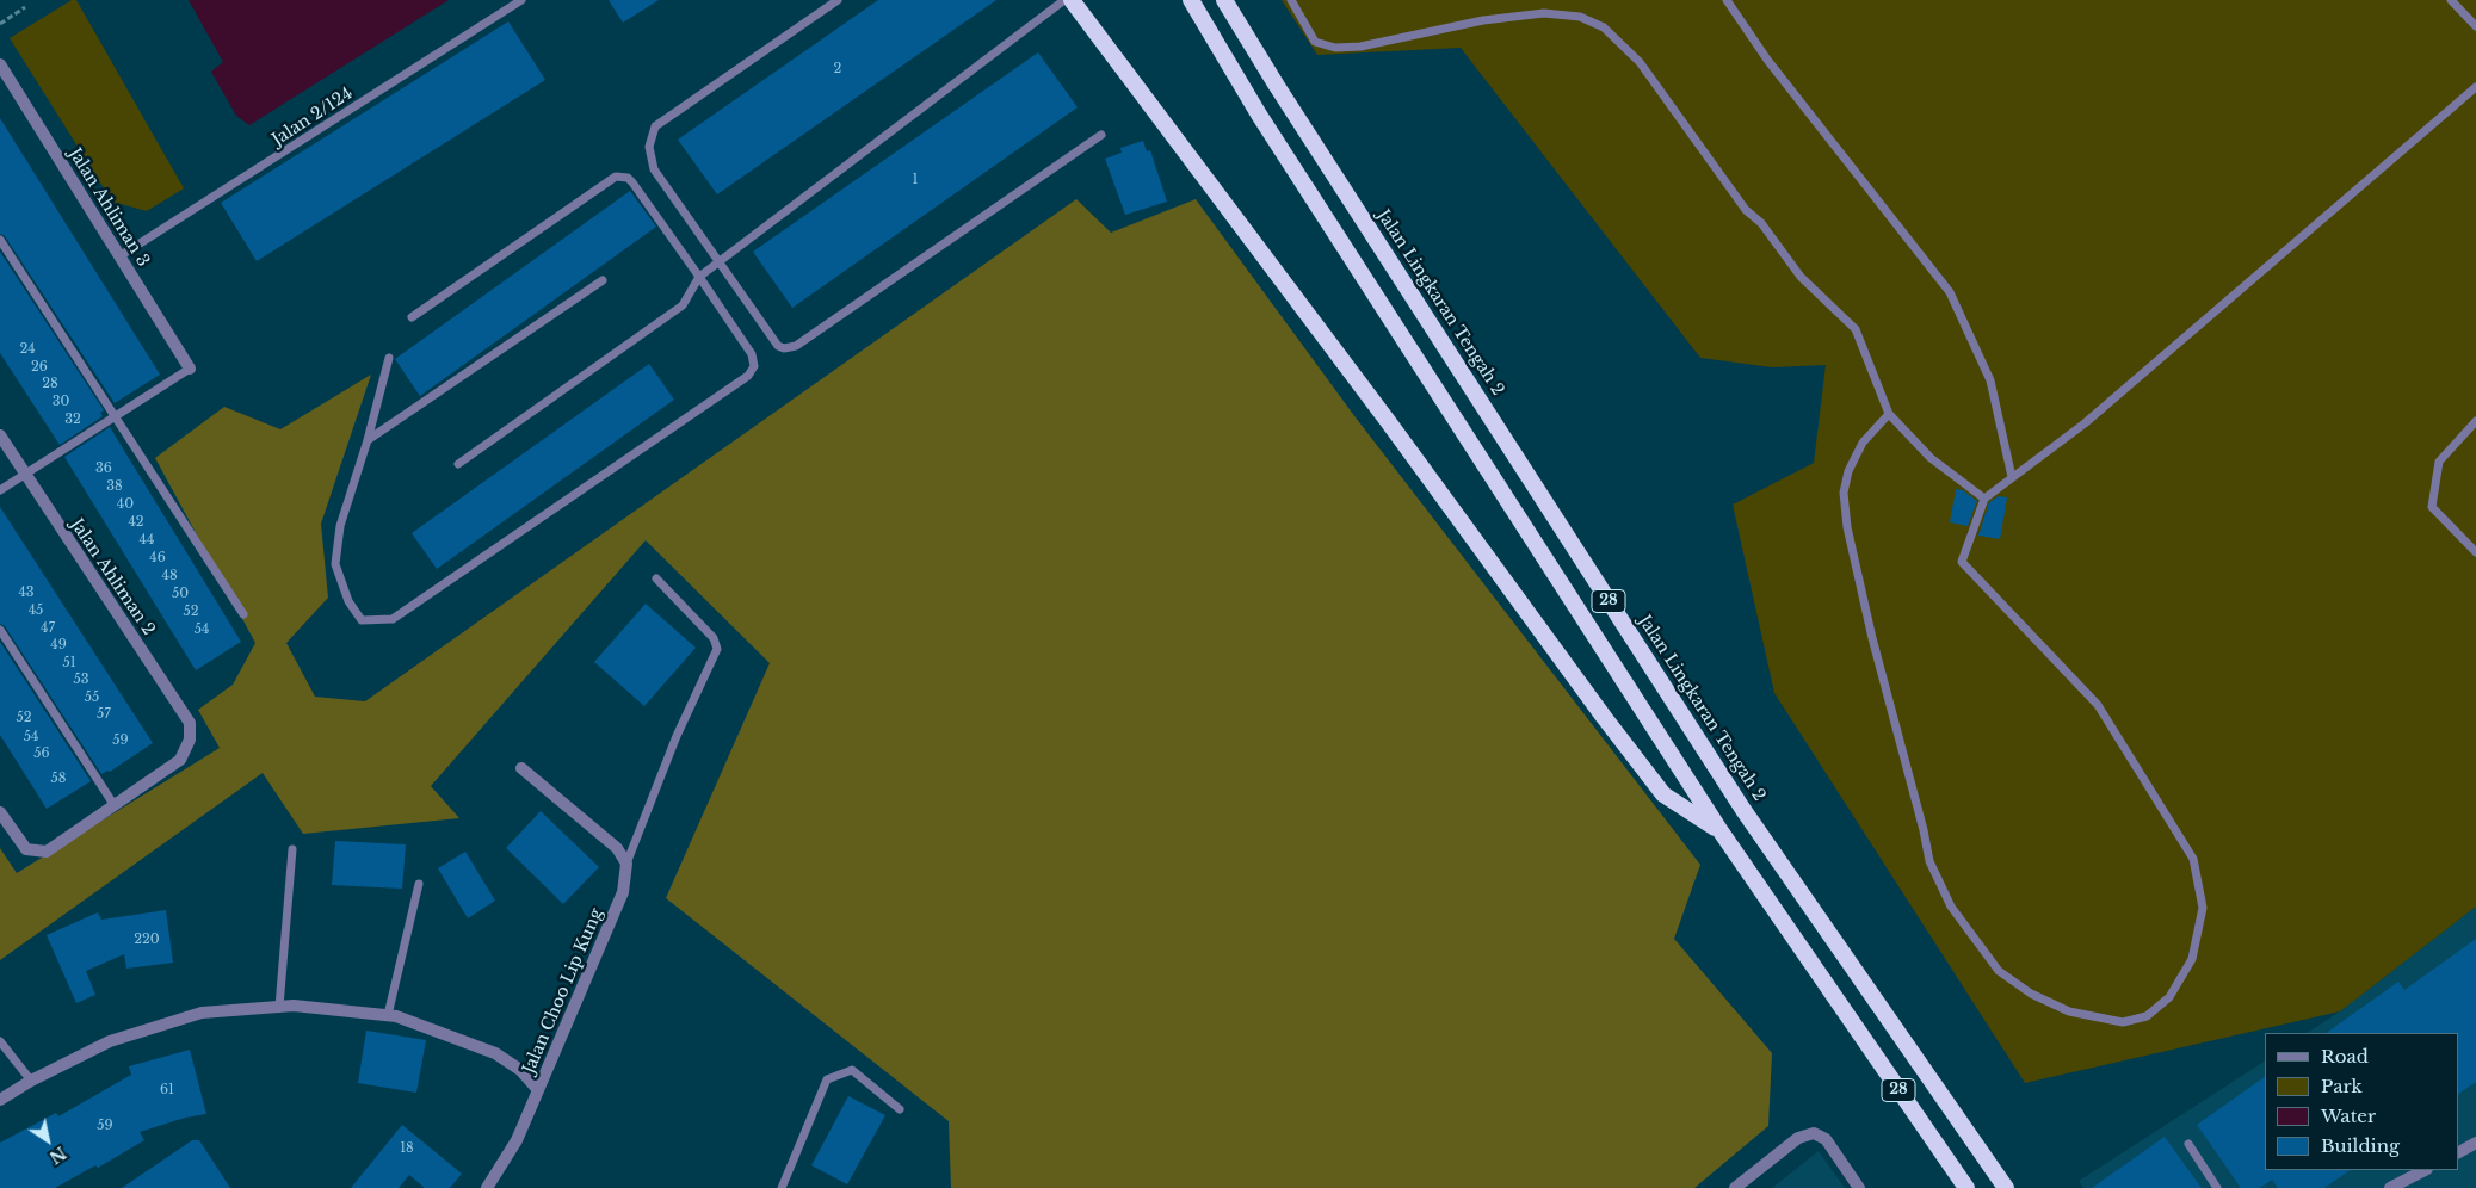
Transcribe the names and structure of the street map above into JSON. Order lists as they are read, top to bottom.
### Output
{
  "streets": {
    "highway": ["Jalan Lingkaran Tengah 2", "28"],
    "street": ["Jalan Ahliman 3", "Jalan Ahliman 2", "Jalan Choo Lip Kung"],
    "lane": ["Jalan 2/124"]
  },
  "crossings": [
    ["Jalan 2/124", "Jalan Ahliman 3"]
  ],
  "house_numbers": [
    "2",
    "1",
    "24",
    "26",
    "28",
    "30",
    "32",
    "36",
    "38",
    "40",
    "42",
    "44",
    "46",
    "48",
    "43",
    "50",
    "45",
    "52",
    "47",
    "54",
    "49",
    "51",
    "53",
    "55",
    "57",
    "52",
    "54",
    "59",
    "56",
    "58",
    "220",
    "61",
    "59",
    "18"
  ],
  "legend": [
    "Road",
    "Park",
    "Water",
    "Building"
  ],
  "north": "bottom right"
}
